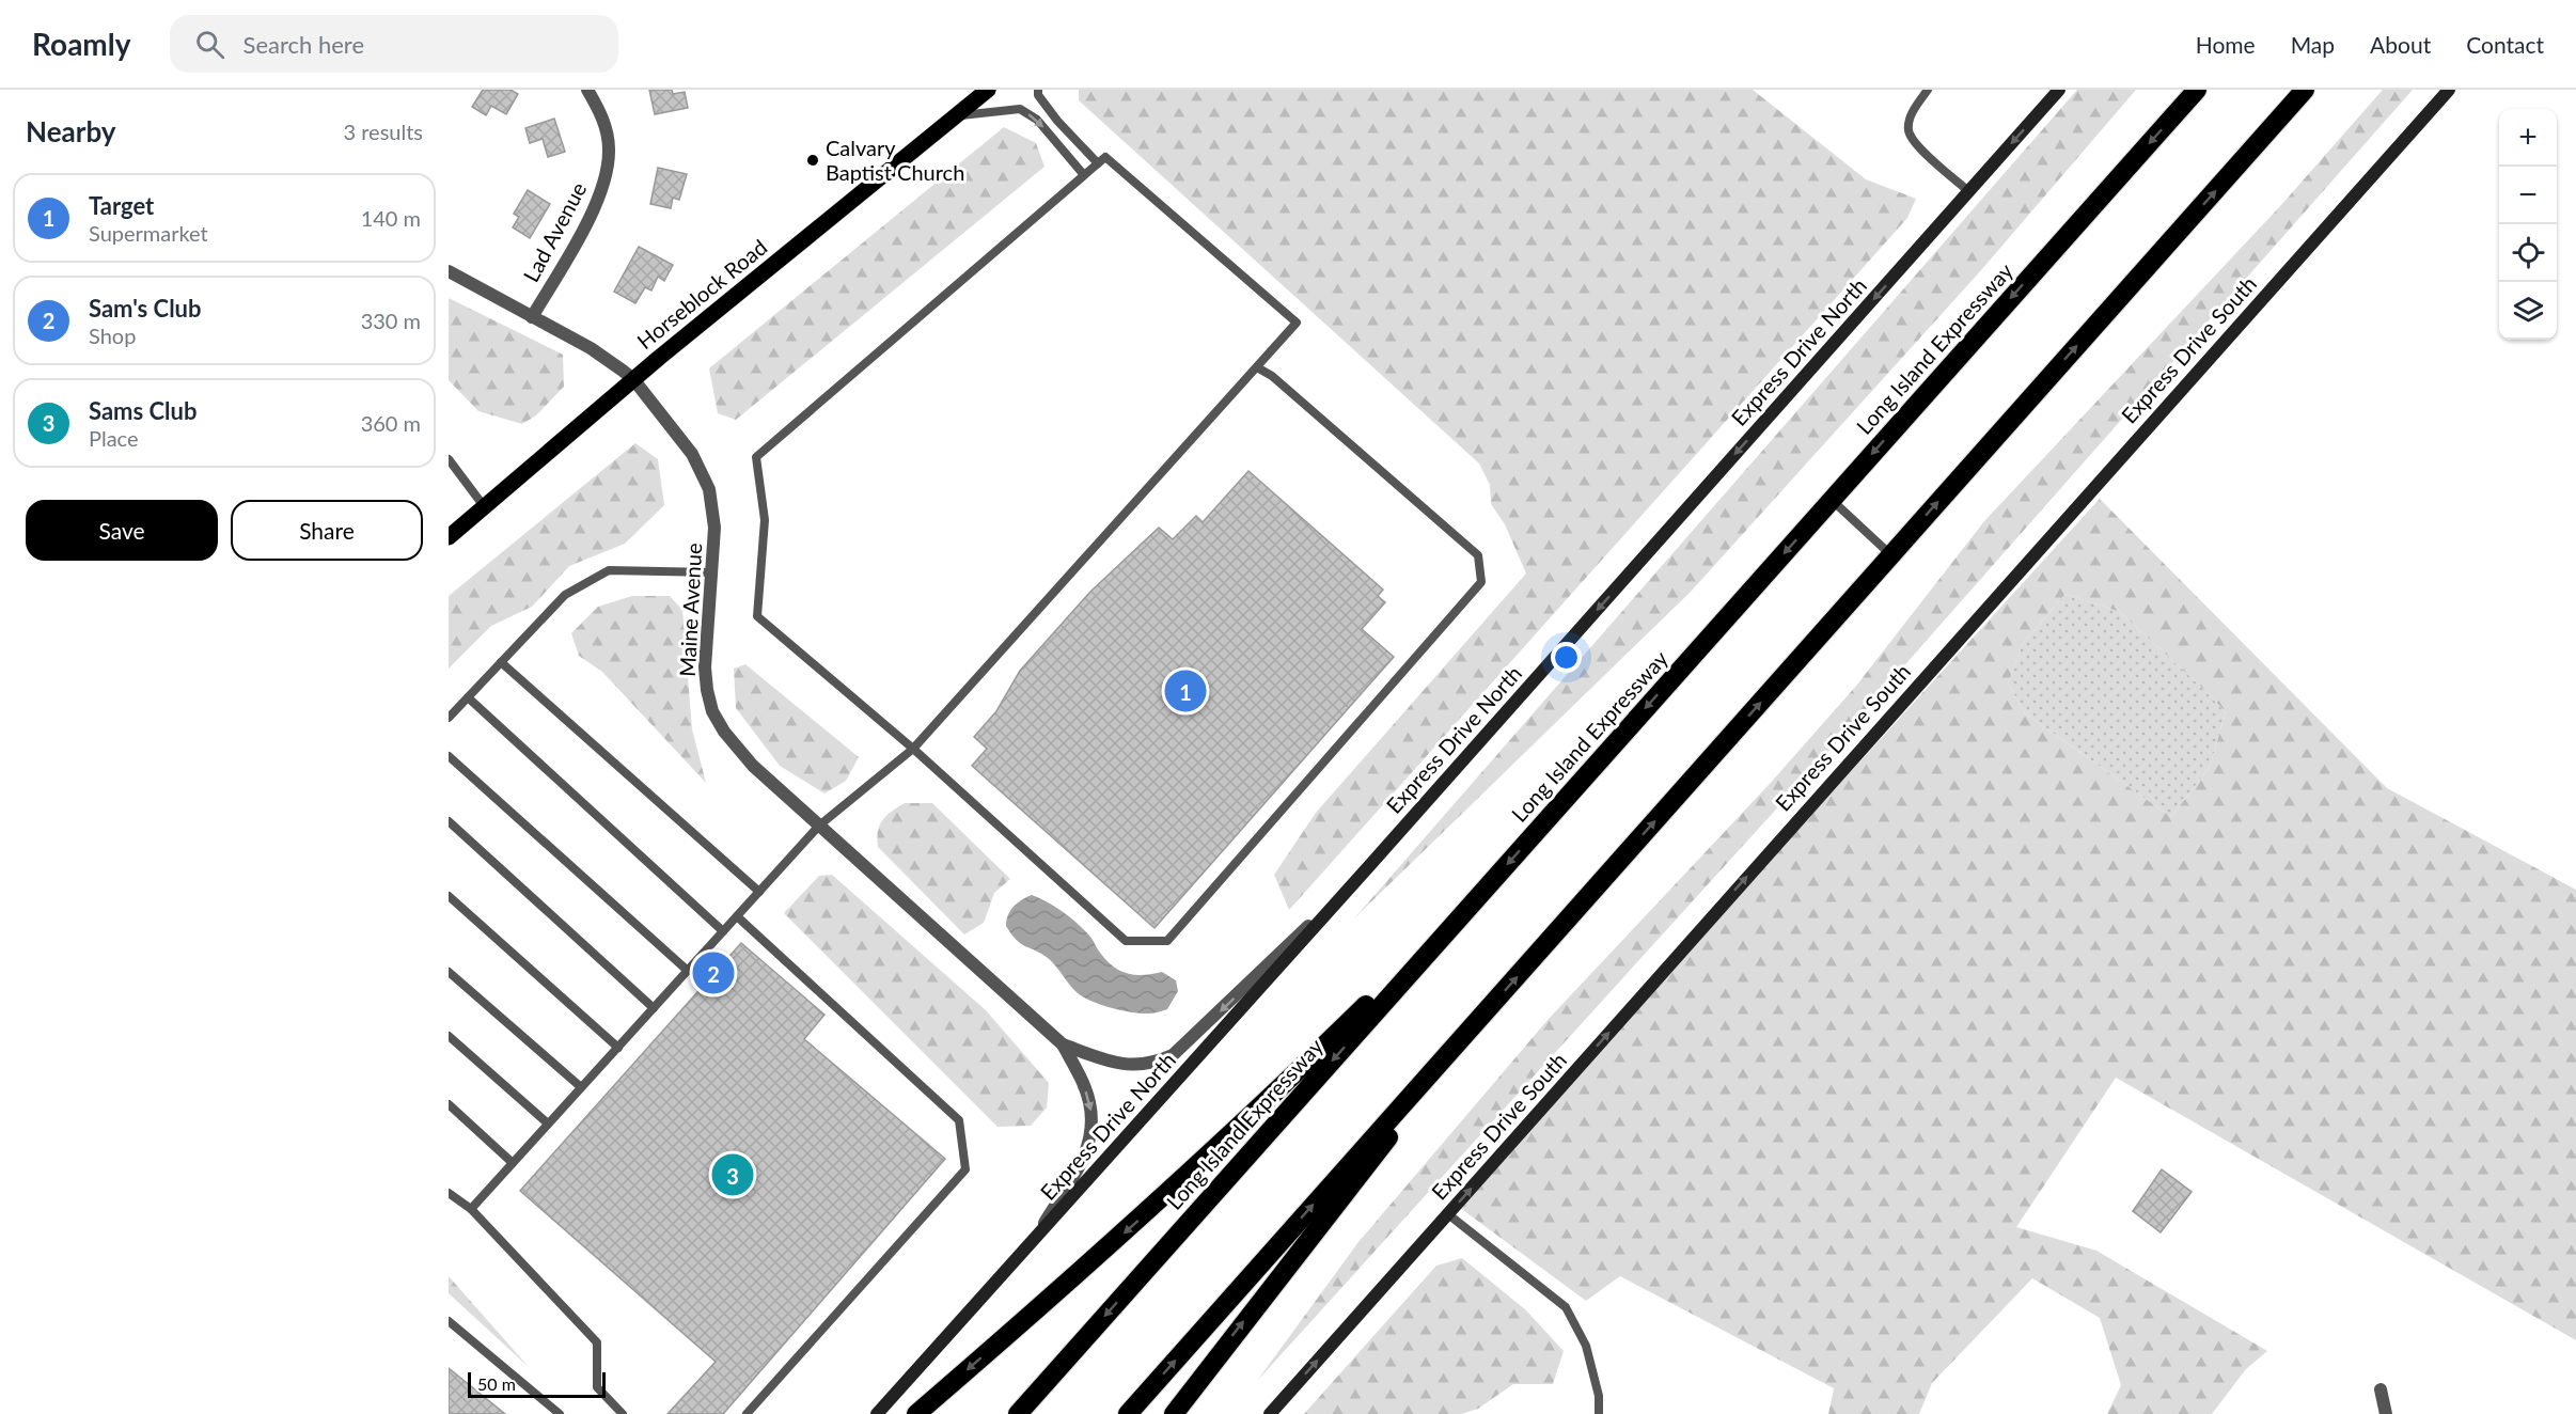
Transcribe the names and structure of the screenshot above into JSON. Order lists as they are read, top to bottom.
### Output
{
  "streets": {
    "highway": ["Long Island Expressway"],
    "main road": ["Horseblock Road", "Express Drive South", "Express Drive North"],
    "street": ["Lad Avenue", "Maine Avenue"]
  },
  "crossings": [
    ["Lad Avenue", "Maine Avenue"],
    ["Horseblock Road", "Maine Avenue"]
  ],
  "one_way": ["Express Drive South", "Express Drive North"],
  "places": ["Calvary Baptist Church"],
  "scale_bar": "50 m",
  "page": {
    "header": "Roamly",
    "search": "Search here",
    "nav": [
      "Home",
      "Map",
      "About",
      "Contact"
    ],
    "heading": ["Nearby", "3 results"],
    "map_buttons": ["+", "−"],
    "list": [
      {
        "mark": "1",
        "name": "Target",
        "note": "Supermarket",
        "value": "140 m"
      },
      {
        "mark": "2",
        "name": "Sam's Club",
        "note": "Shop",
        "value": "330 m"
      },
      {
        "mark": "3",
        "name": "Sams Club",
        "note": "Place",
        "value": "360 m"
      }
    ],
    "buttons": ["Save", "Share"],
    "pins": ["1", "2", "3"],
    "scale": "50 m"
  }
}
